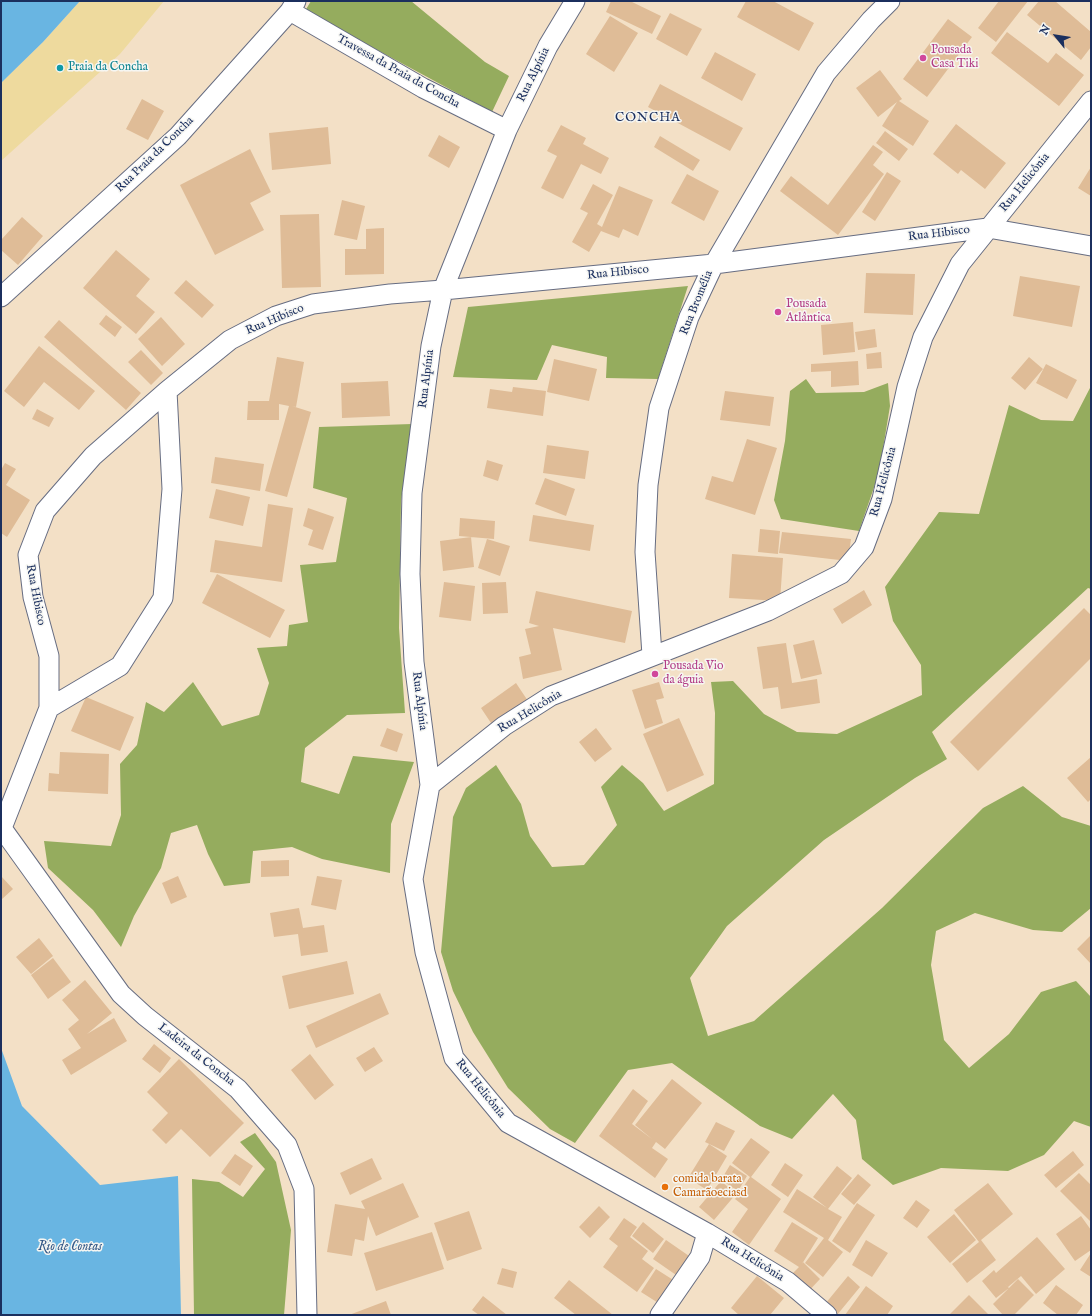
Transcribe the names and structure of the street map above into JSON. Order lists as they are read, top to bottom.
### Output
{
  "streets": {
    "street": [
      "Travessa da Praia da Concha",
      "Rua Alpínia",
      "Rua Praia da Concha",
      "Rua Helicônia",
      "Rua Hibisco",
      "Rua Bromélia",
      "Ladeira da Concha"
    ]
  },
  "crossings": [
    ["Travessa da Praia da Concha", "Rua Alpínia"],
    ["Travessa da Praia da Concha", "Rua Praia da Concha"],
    ["Rua Alpínia", "Rua Helicônia"],
    ["Rua Alpínia", "Rua Hibisco"],
    ["Rua Helicônia", "Rua Hibisco"],
    ["Rua Helicônia", "Rua Bromélia"],
    ["Rua Hibisco", "Rua Bromélia"],
    ["Rua Hibisco", "Ladeira da Concha"]
  ],
  "districts": ["CONCHA"],
  "water": ["Rio de Contas"],
  "places": [
    "Pousada Casa Tiki",
    "Praia da Concha",
    "Pousada Atlântica",
    "Pousada Vio da águia",
    "comida barata Camarãoeciasd"
  ],
  "north": "top left"
}
